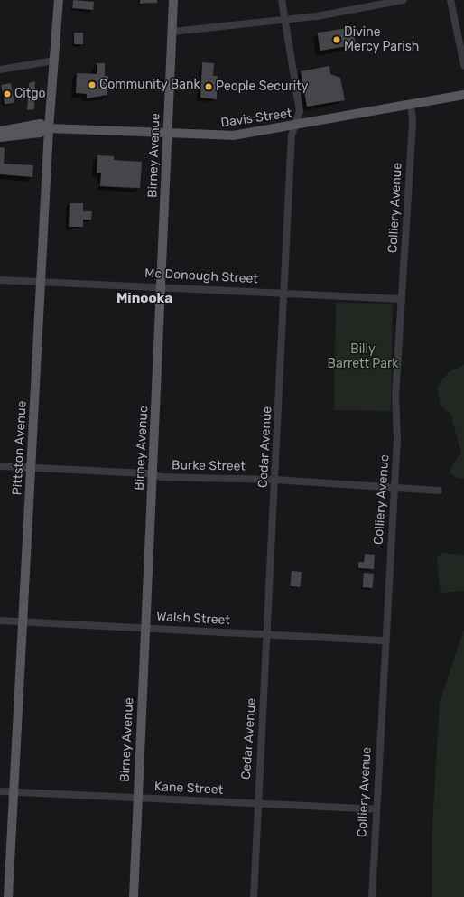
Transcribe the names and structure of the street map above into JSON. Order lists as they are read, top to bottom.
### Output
{
  "streets": {
    "main road": ["Davis Street", "Birney Avenue", "Pittston Avenue"],
    "street": [
      "Colliery Avenue",
      "Mc Donough Street",
      "Cedar Avenue",
      "Burke Street",
      "Walsh Street",
      "Kane Street"
    ]
  },
  "crossings": [
    ["Davis Street", "Birney Avenue"],
    ["Davis Street", "Colliery Avenue"],
    ["Davis Street", "Cedar Avenue"],
    ["Davis Street", "Pittston Avenue"],
    ["Birney Avenue", "Mc Donough Street"],
    ["Birney Avenue", "Burke Street"],
    ["Birney Avenue", "Walsh Street"],
    ["Birney Avenue", "Kane Street"],
    ["Colliery Avenue", "Mc Donough Street"],
    ["Colliery Avenue", "Burke Street"],
    ["Colliery Avenue", "Walsh Street"],
    ["Colliery Avenue", "Kane Street"],
    ["Mc Donough Street", "Cedar Avenue"],
    ["Mc Donough Street", "Pittston Avenue"],
    ["Cedar Avenue", "Burke Street"],
    ["Cedar Avenue", "Walsh Street"],
    ["Cedar Avenue", "Kane Street"],
    ["Pittston Avenue", "Burke Street"],
    ["Pittston Avenue", "Walsh Street"],
    ["Pittston Avenue", "Kane Street"]
  ],
  "districts": ["Minooka"],
  "parks": ["Billy Barrett Park"],
  "places": [
    "Divine Mercy Parish",
    "Community Bank",
    "People Security",
    "Citgo"
  ]
}
